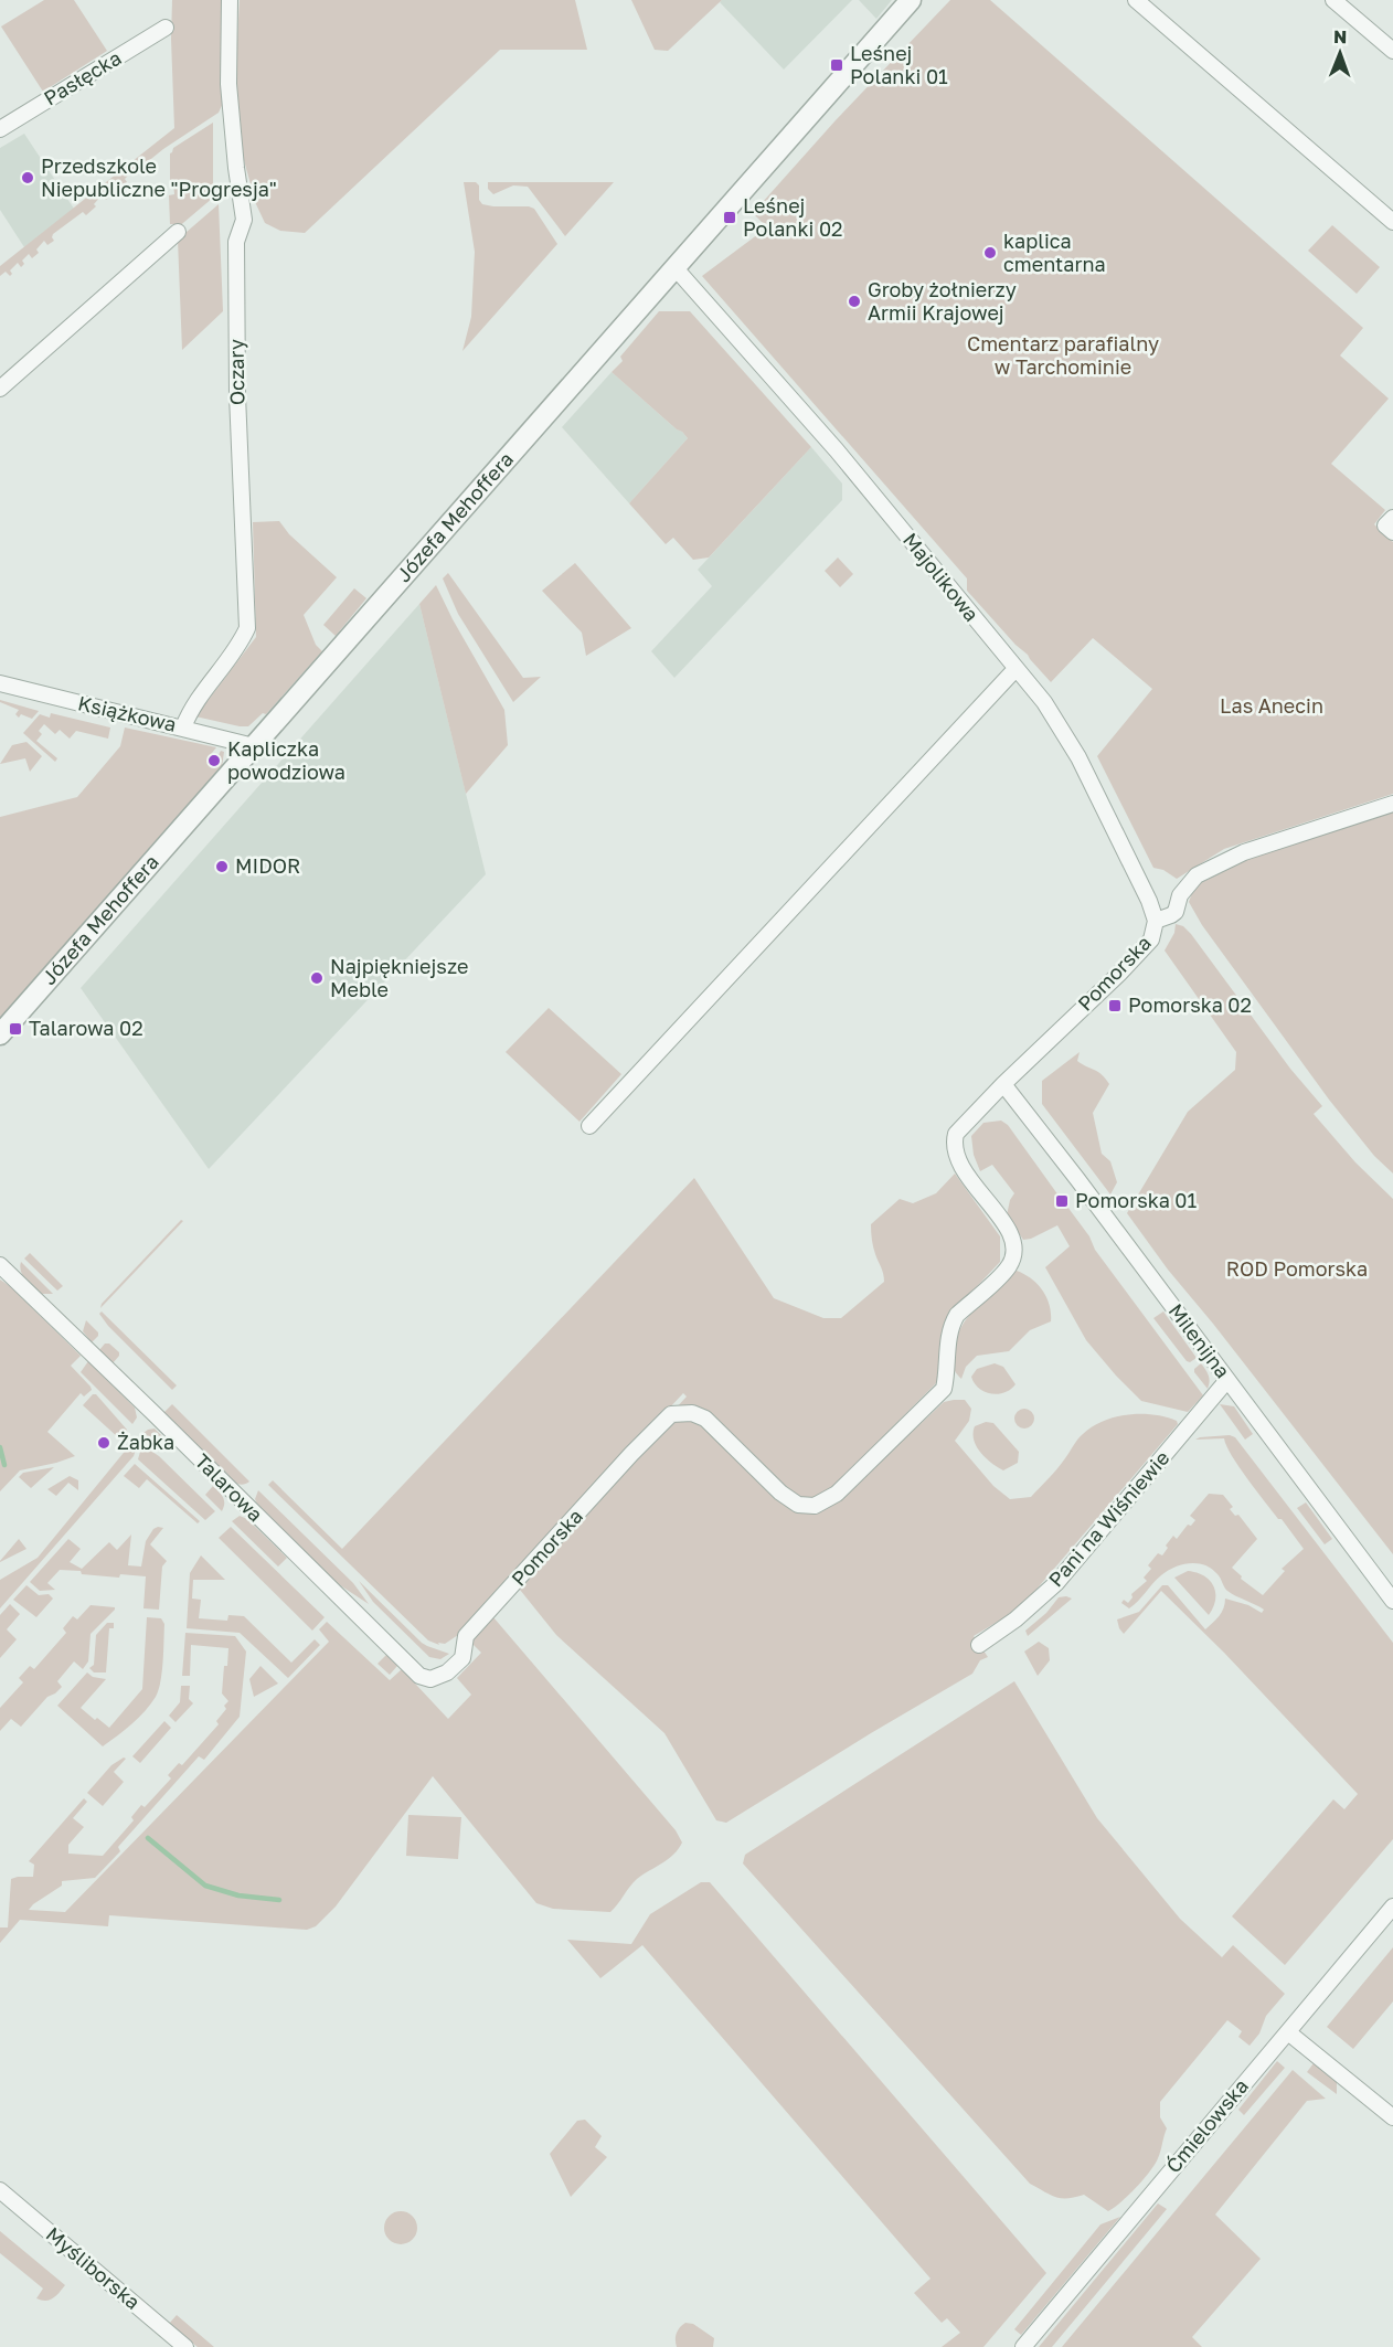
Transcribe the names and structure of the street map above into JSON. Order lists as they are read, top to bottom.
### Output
{
  "streets": {
    "street": [
      "Pasłęcka",
      "Oczary",
      "Józefa Mehoffera",
      "Majolikowa",
      "Książkowa",
      "Pomorska",
      "Milenijna",
      "Talarowa",
      "Pani na Wiśniewie",
      "Ćmielowska",
      "Myśliborska"
    ]
  },
  "crossings": [
    ["Oczary", "Książkowa"],
    ["Józefa Mehoffera", "Majolikowa"],
    ["Józefa Mehoffera", "Książkowa"],
    ["Majolikowa", "Pomorska"],
    ["Pomorska", "Milenijna"],
    ["Pomorska", "Talarowa"],
    ["Milenijna", "Pani na Wiśniewie"]
  ],
  "parks": ["Cmentarz parafialny w Tarchominie", "Las Anecin", "ROD Pomorska"],
  "places": {
    "transit": [
      "Leśnej Polanki 01",
      "Leśnej Polanki 02",
      "Pomorska 02",
      "Talarowa 02",
      "Pomorska 01"
    ],
    "other": [
      "Przedszkole Niepubliczne \"Progresja\"",
      "kaplica cmentarna",
      "Groby żołnierzy Armii Krajowej",
      "Kapliczka powodziowa",
      "MIDOR",
      "Najpiękniejsze Meble",
      "Żabka"
    ]
  },
  "north": "top"
}
